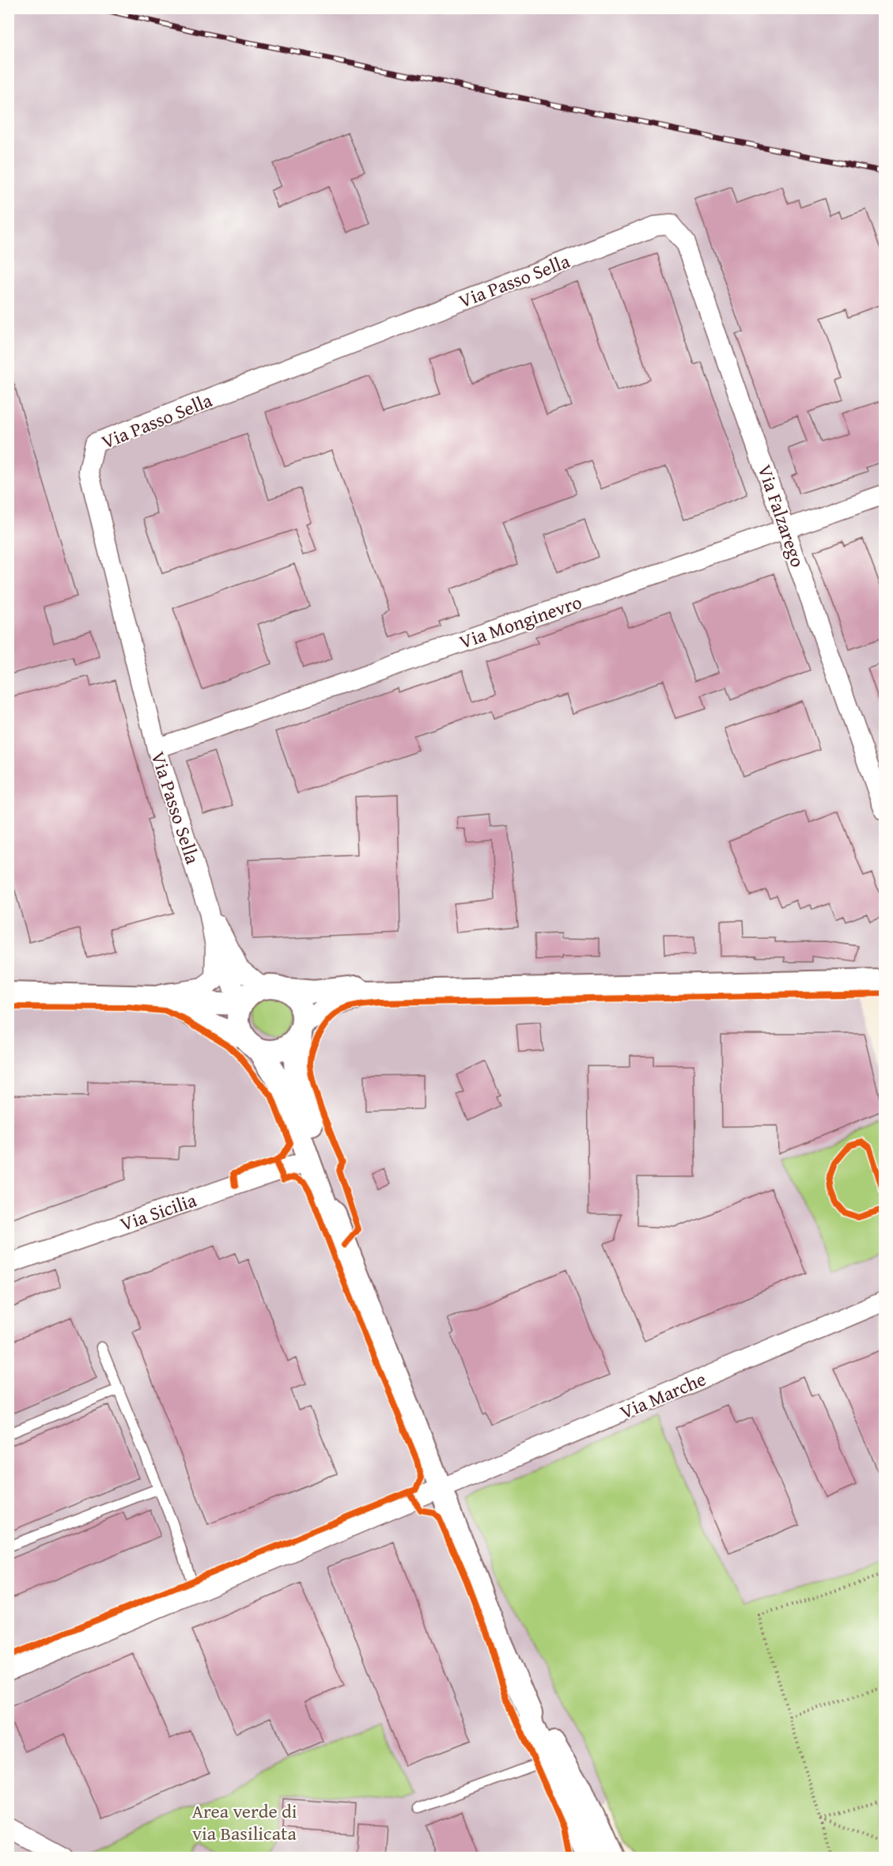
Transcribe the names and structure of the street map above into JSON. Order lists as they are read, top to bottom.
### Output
{
  "streets": {
    "street": [
      "Via Passo Sella",
      "Via Falzarego",
      "Via Monginevro",
      "Via Sicilia",
      "Via Marche"
    ]
  },
  "crossings": [
    ["Via Passo Sella", "Via Falzarego"],
    ["Via Passo Sella", "Via Monginevro"],
    ["Via Falzarego", "Via Monginevro"]
  ],
  "parks": ["Area verde di via Basilicata"]
}
